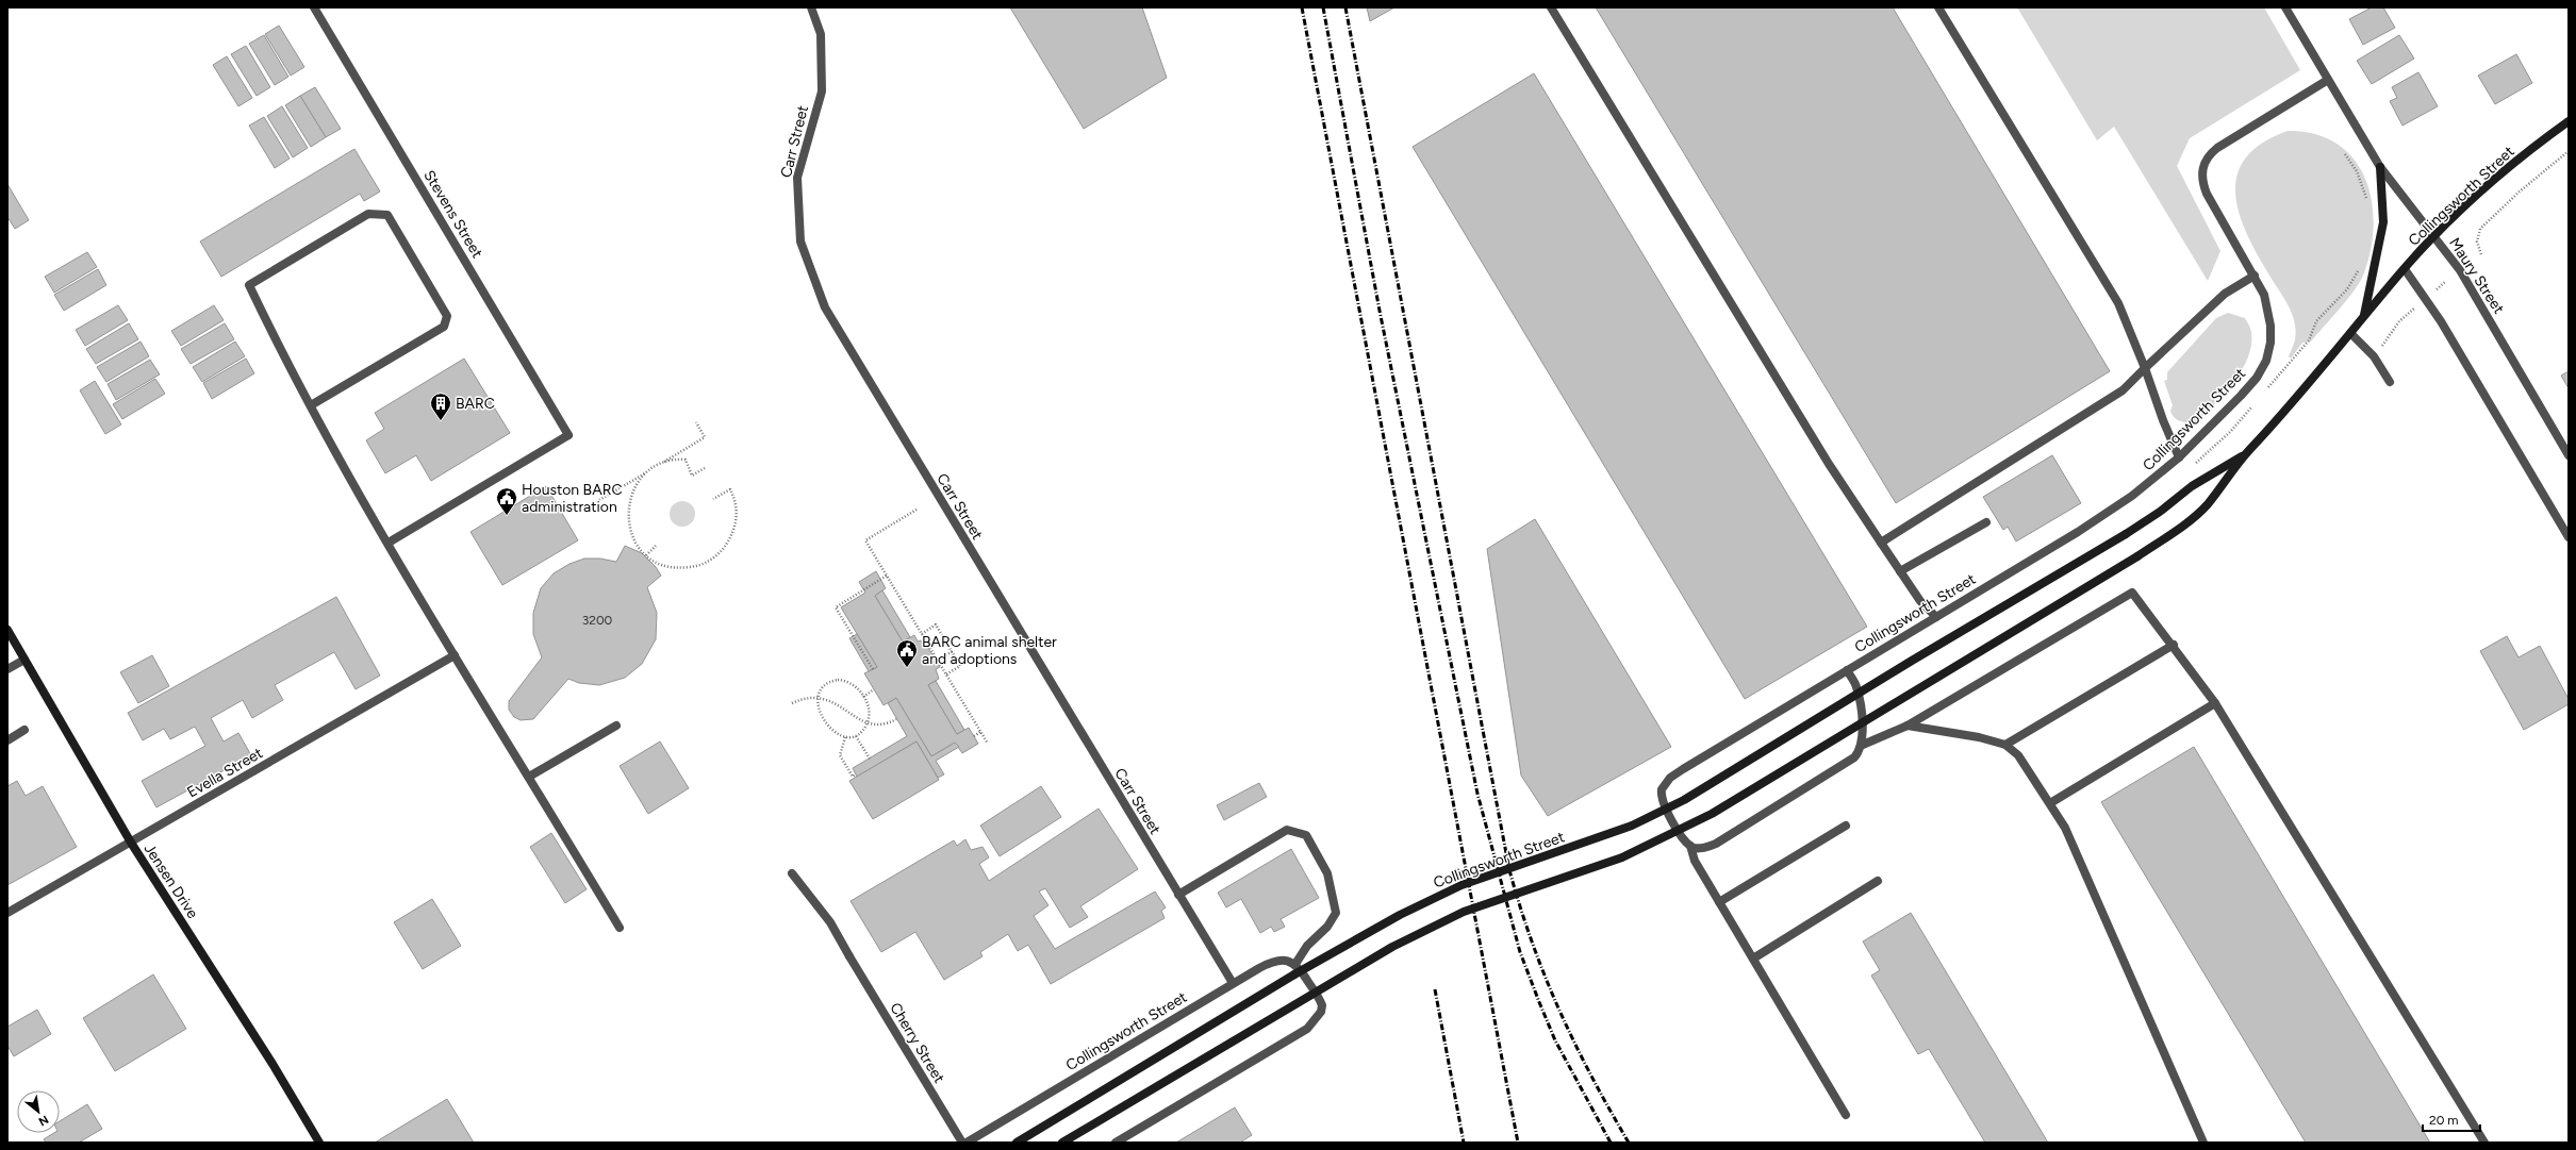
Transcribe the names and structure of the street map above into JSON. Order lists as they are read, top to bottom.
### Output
{
  "streets": {
    "main road": ["Collingsworth Street", "Jensen Drive"],
    "street": [
      "Carr Street",
      "Stevens Street",
      "Maury Street",
      "Evella Street",
      "Cherry Street"
    ]
  },
  "crossings": [
    ["Carr Street", "Collingsworth Street"],
    ["Collingsworth Street", "Maury Street"],
    ["Evella Street", "Jensen Drive"]
  ],
  "places": {
    "building": ["BARC"],
    "public building": ["Houston BARC administration", "BARC animal shelter and adoptions"]
  },
  "house_numbers": ["3200"],
  "scale_bar": "20 m",
  "north": "bottom right"
}
